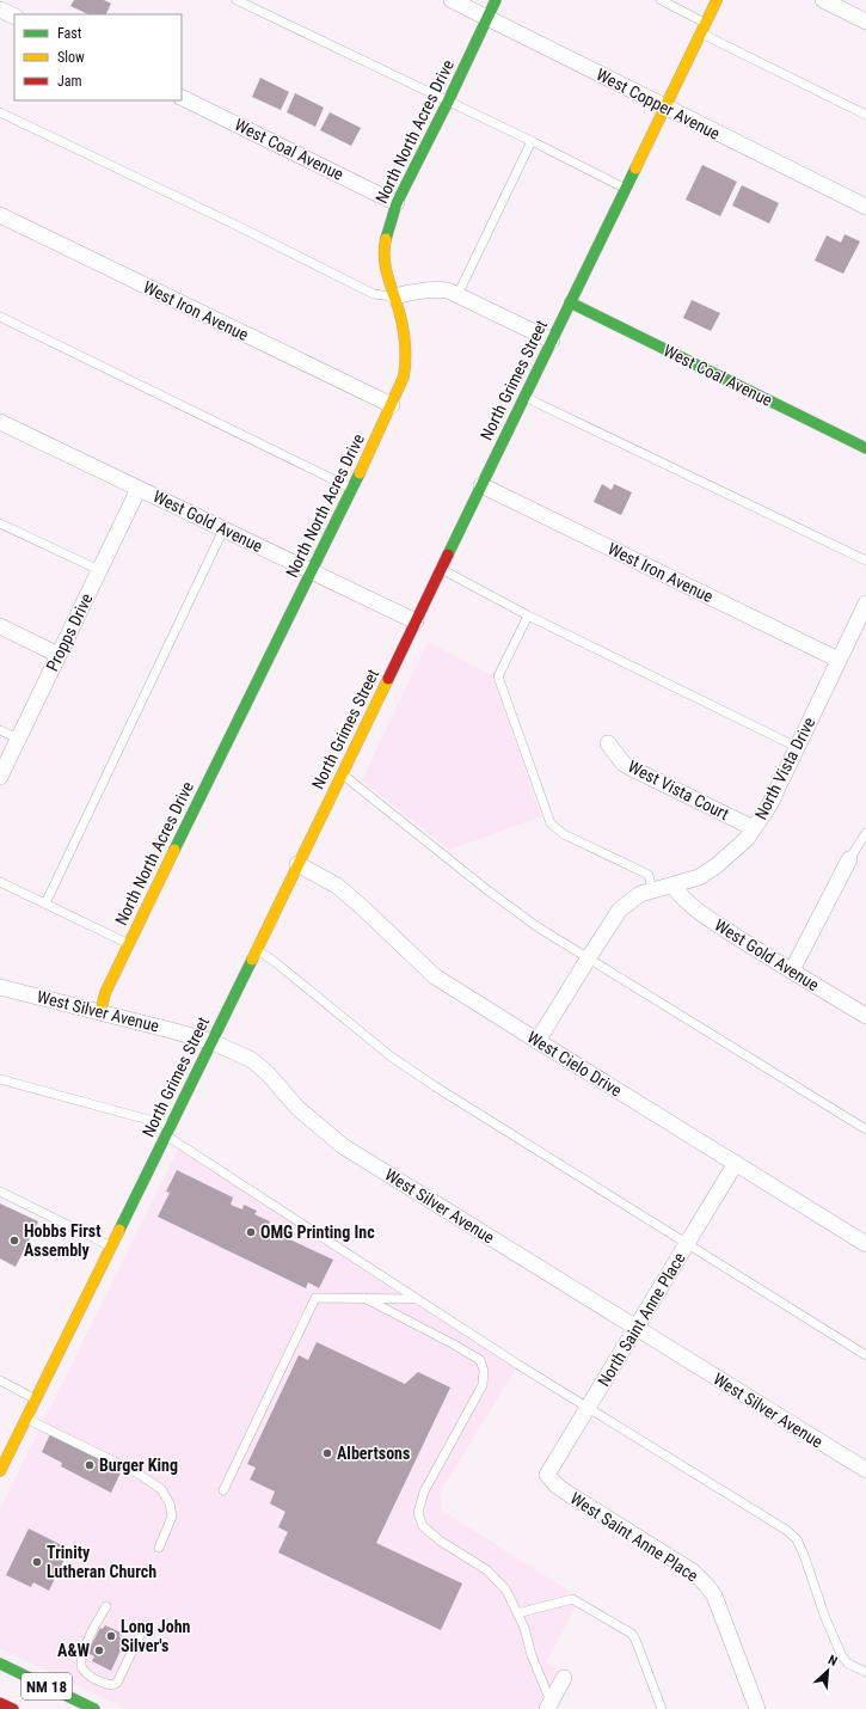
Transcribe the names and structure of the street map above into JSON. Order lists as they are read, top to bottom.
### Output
{
  "streets": {
    "main road": [
      "North North Acres Drive",
      "West Coal Avenue",
      "North Grimes Street",
      "NM 18"
    ],
    "street": [
      "West Copper Avenue",
      "West Iron Avenue",
      "West Gold Avenue",
      "Propps Drive",
      "North Vista Drive",
      "West Vista Court",
      "West Silver Avenue",
      "West Cielo Drive",
      "North Saint Anne Place",
      "West Saint Anne Place"
    ]
  },
  "crossings": [
    ["West Copper Avenue", "North North Acres Drive"],
    ["West Copper Avenue", "North Grimes Street"],
    ["North North Acres Drive", "West Coal Avenue"],
    ["North North Acres Drive", "West Iron Avenue"],
    ["North North Acres Drive", "West Gold Avenue"],
    ["North North Acres Drive", "West Silver Avenue"],
    ["West Coal Avenue", "North Grimes Street"],
    ["West Iron Avenue", "North Grimes Street"],
    ["West Iron Avenue", "North Vista Drive"],
    ["North Grimes Street", "West Gold Avenue"],
    ["North Grimes Street", "West Silver Avenue"],
    ["North Grimes Street", "West Cielo Drive"],
    ["West Gold Avenue", "Propps Drive"],
    ["West Gold Avenue", "North Vista Drive"],
    ["North Vista Drive", "West Vista Court"],
    ["North Vista Drive", "West Cielo Drive"],
    ["West Silver Avenue", "North Saint Anne Place"],
    ["West Cielo Drive", "North Saint Anne Place"],
    ["North Saint Anne Place", "West Saint Anne Place"]
  ],
  "places": [
    "OMG Printing Inc",
    "Hobbs First Assembly",
    "Albertsons",
    "Burger King",
    "Trinity Lutheran Church",
    "Long John Silver's",
    "A&W"
  ],
  "legend": ["Fast", "Slow", "Jam"],
  "north": "top right"
}
